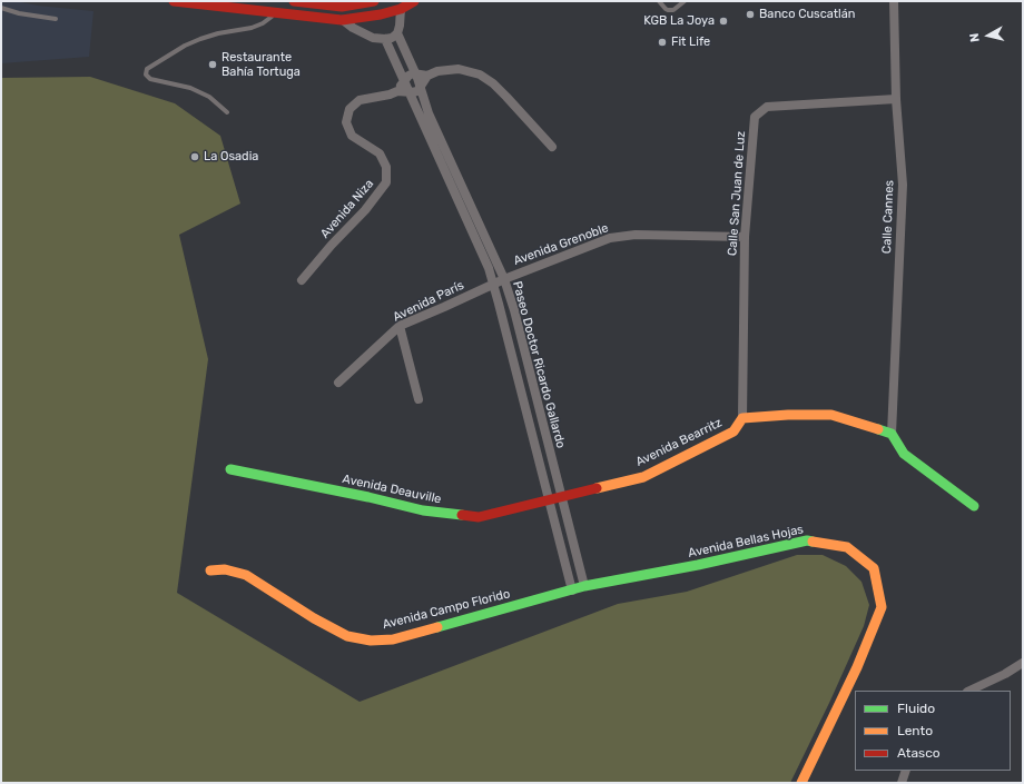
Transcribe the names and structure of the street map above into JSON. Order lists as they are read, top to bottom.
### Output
{
  "streets": {
    "main road": [
      "Avenida Bearritz",
      "Avenida Deauville",
      "Avenida Bellas Hojas",
      "Avenida Campo Florido"
    ],
    "street": [
      "Calle San Juan de Luz",
      "Avenida Niza",
      "Calle Cannes",
      "Avenida Grenoble",
      "Avenida París",
      "Paseo Doctor Ricardo Gallardo"
    ]
  },
  "crossings": [
    ["Calle San Juan de Luz", "Calle Cannes"],
    ["Calle San Juan de Luz", "Avenida Grenoble"],
    ["Calle San Juan de Luz", "Avenida Bearritz"],
    ["Avenida Niza", "Paseo Doctor Ricardo Gallardo"],
    ["Avenida Grenoble", "Avenida París"],
    ["Avenida Grenoble", "Paseo Doctor Ricardo Gallardo"],
    ["Avenida París", "Paseo Doctor Ricardo Gallardo"],
    ["Paseo Doctor Ricardo Gallardo", "Avenida Bearritz"],
    ["Paseo Doctor Ricardo Gallardo", "Avenida Deauville"],
    ["Paseo Doctor Ricardo Gallardo", "Avenida Bellas Hojas"],
    ["Paseo Doctor Ricardo Gallardo", "Avenida Campo Florido"],
    ["Avenida Bearritz", "Avenida Deauville"],
    ["Avenida Bellas Hojas", "Avenida Campo Florido"]
  ],
  "places": [
    "Banco Cuscatlán",
    "KGB La Joya",
    "Fit Life",
    "Restaurante Bahía Tortuga",
    "La Osadia"
  ],
  "legend": ["Fluido", "Lento", "Atasco"],
  "north": "left"
}
